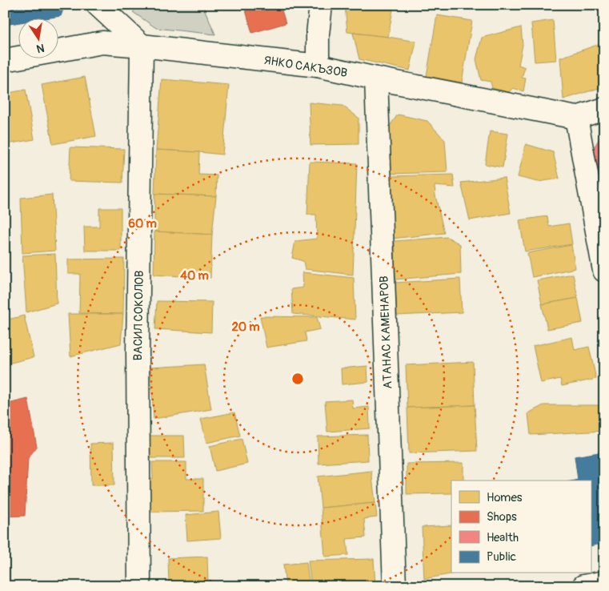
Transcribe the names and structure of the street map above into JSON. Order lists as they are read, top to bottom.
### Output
{
  "streets": {
    "street": ["ЯНКО САКЪЗОВ", "ВАСИЛ СОКОЛОВ", "АТАНАС КАМЕНАРОВ"]
  },
  "crossings": [
    ["ЯНКО САКЪЗОВ", "ВАСИЛ СОКОЛОВ"],
    ["ЯНКО САКЪЗОВ", "АТАНАС КАМЕНАРОВ"]
  ],
  "legend": [
    "Homes",
    "Shops",
    "Health",
    "Public"
  ],
  "north": "bottom",
  "rings": ["60 m", "40 m", "20 m"]
}
